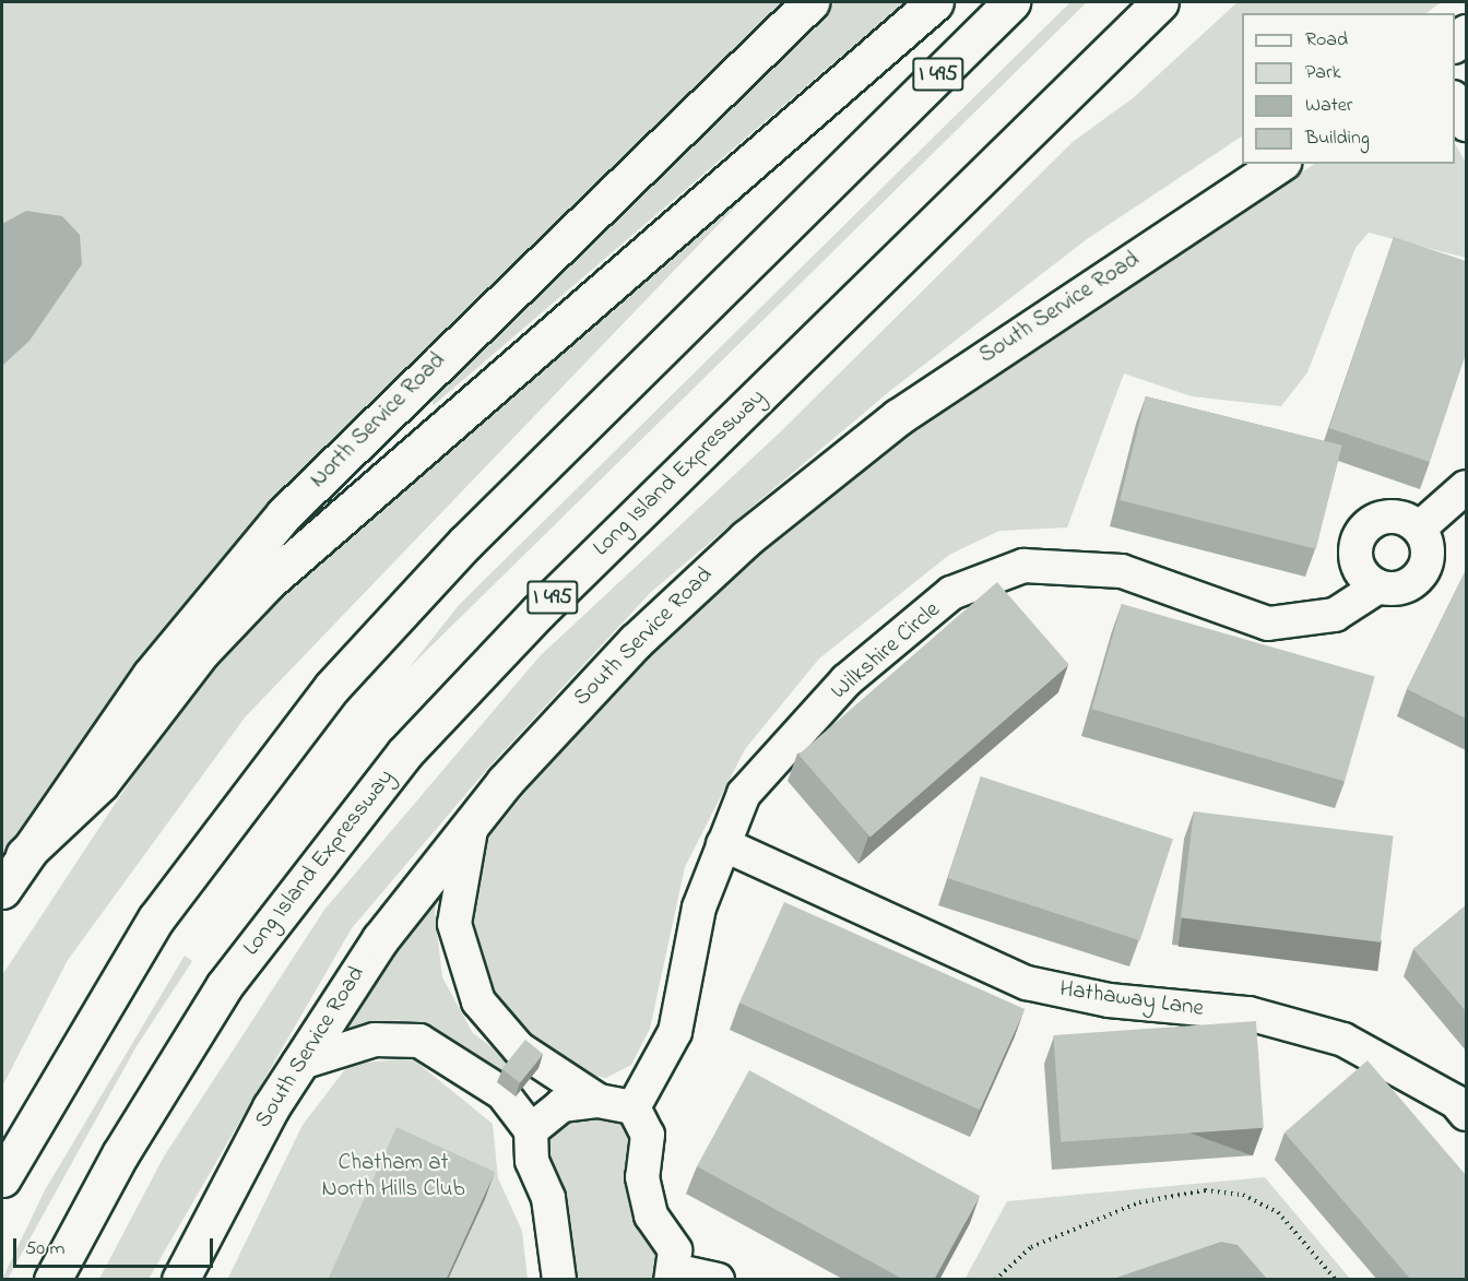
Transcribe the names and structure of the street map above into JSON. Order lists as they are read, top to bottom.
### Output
{
  "streets": {
    "main road": [
      "I 495",
      "South Service Road",
      "North Service Road",
      "Long Island Expressway"
    ],
    "street": ["Wilkshire Circle", "Hathaway Lane"]
  },
  "crossings": [
    ["Wilkshire Circle", "Hathaway Lane"]
  ],
  "parks": ["Chatham at North Hills Club"],
  "legend": [
    "Road",
    "Park",
    "Water",
    "Building"
  ],
  "scale_bar": "50 m"
}
